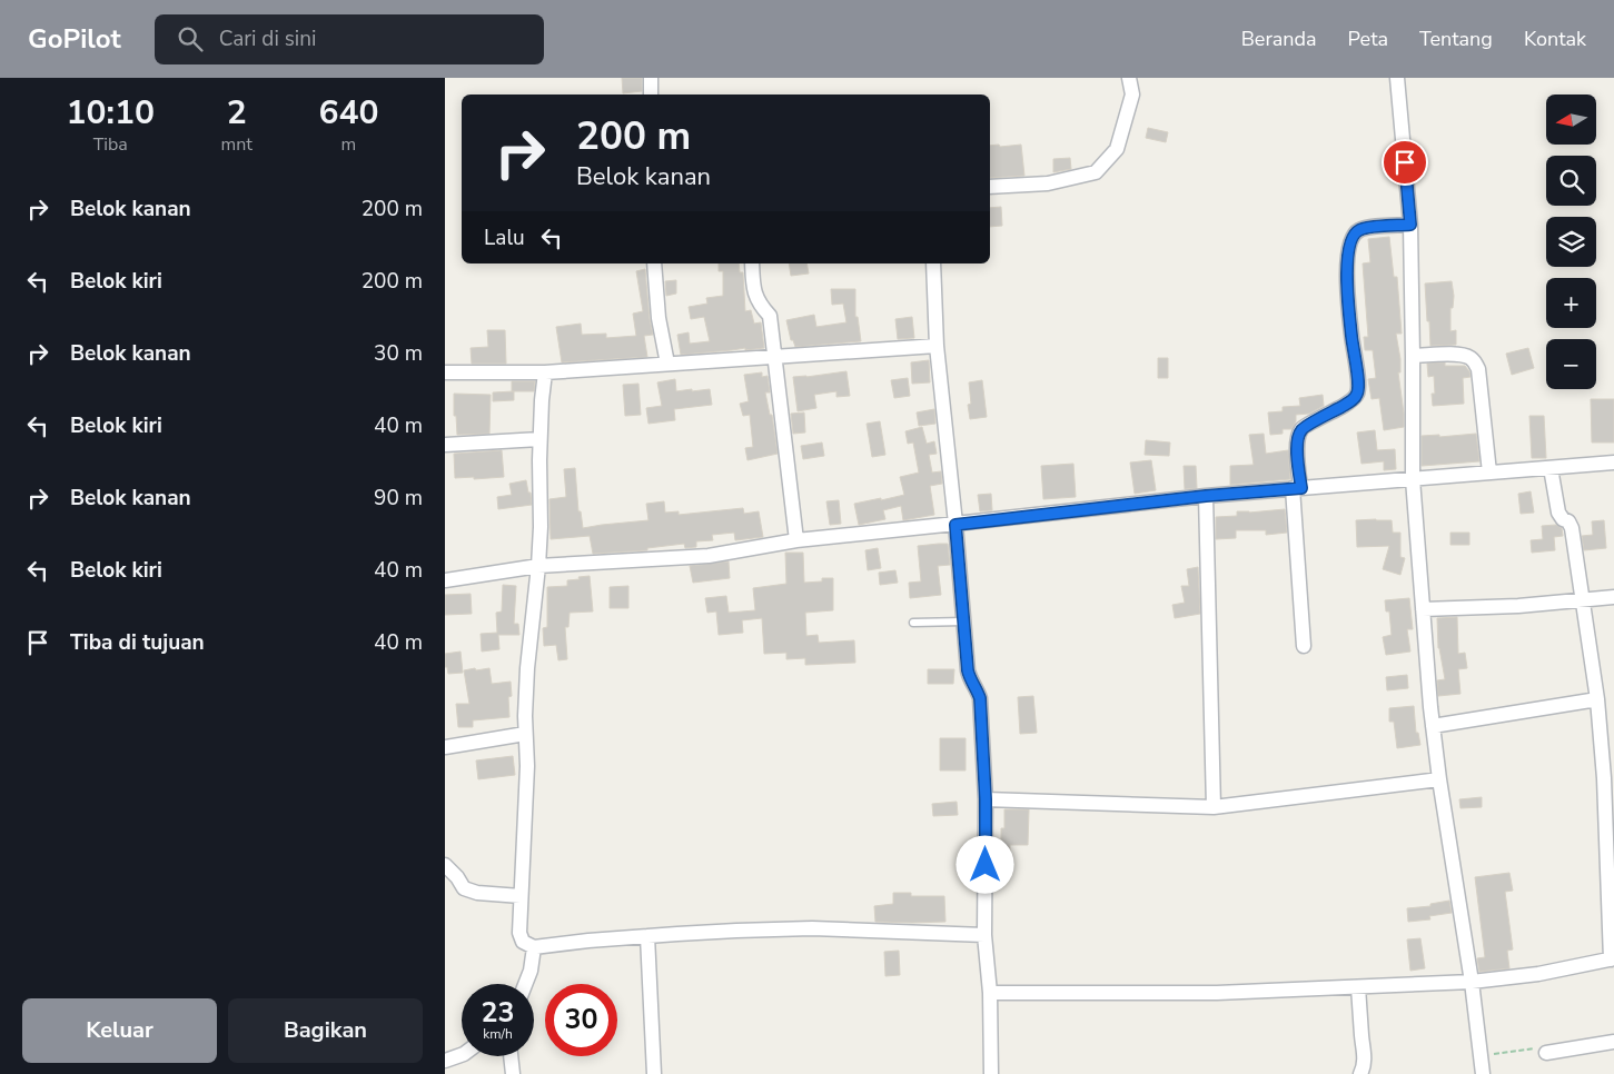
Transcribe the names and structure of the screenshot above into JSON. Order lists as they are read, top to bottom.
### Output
{
  "north": "left",
  "page": {
    "header": "GoPilot",
    "search": "Cari di sini",
    "nav": [
      "Beranda",
      "Peta",
      "Tentang",
      "Kontak"
    ],
    "eta": [
      "10:10",
      "Tiba",
      "2",
      "mnt",
      "640",
      "m"
    ],
    "map_buttons": ["+", "−"],
    "turn": ["200 m", "Belok kanan"],
    "list": [
      {
        "name": "Belok kanan",
        "value": "200 m"
      },
      {
        "name": "Belok kiri",
        "value": "200 m"
      },
      {
        "name": "Belok kanan",
        "value": "30 m"
      },
      {
        "name": "Belok kiri",
        "value": "40 m"
      },
      {
        "name": "Belok kanan",
        "value": "90 m"
      },
      {
        "name": "Belok kiri",
        "value": "40 m"
      },
      {
        "name": "Tiba di tujuan",
        "value": "40 m"
      }
    ],
    "then": "Lalu",
    "speed": "23 km/h",
    "limit": "30",
    "buttons": ["Keluar", "Bagikan"]
  }
}
